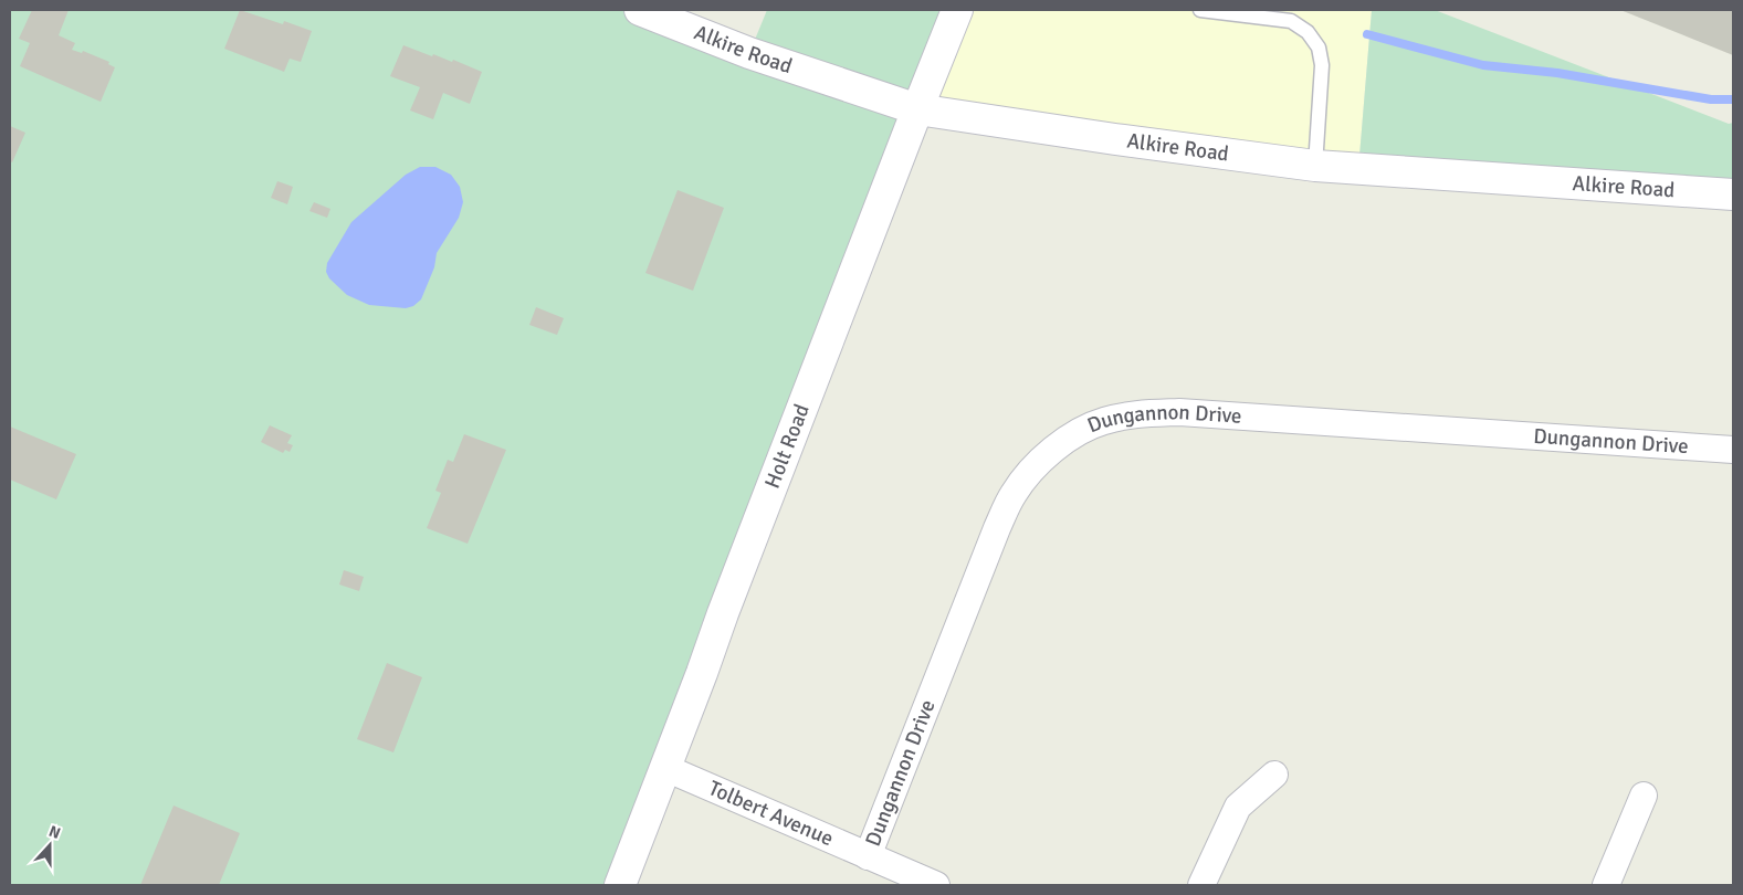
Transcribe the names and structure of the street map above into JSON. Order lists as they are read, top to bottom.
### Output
{
  "streets": {
    "main road": ["Alkire Road", "Holt Road"],
    "street": ["Dungannon Drive", "Tolbert Avenue"]
  },
  "crossings": [
    ["Alkire Road", "Holt Road"],
    ["Dungannon Drive", "Tolbert Avenue"],
    ["Holt Road", "Tolbert Avenue"]
  ],
  "north": "top"
}
